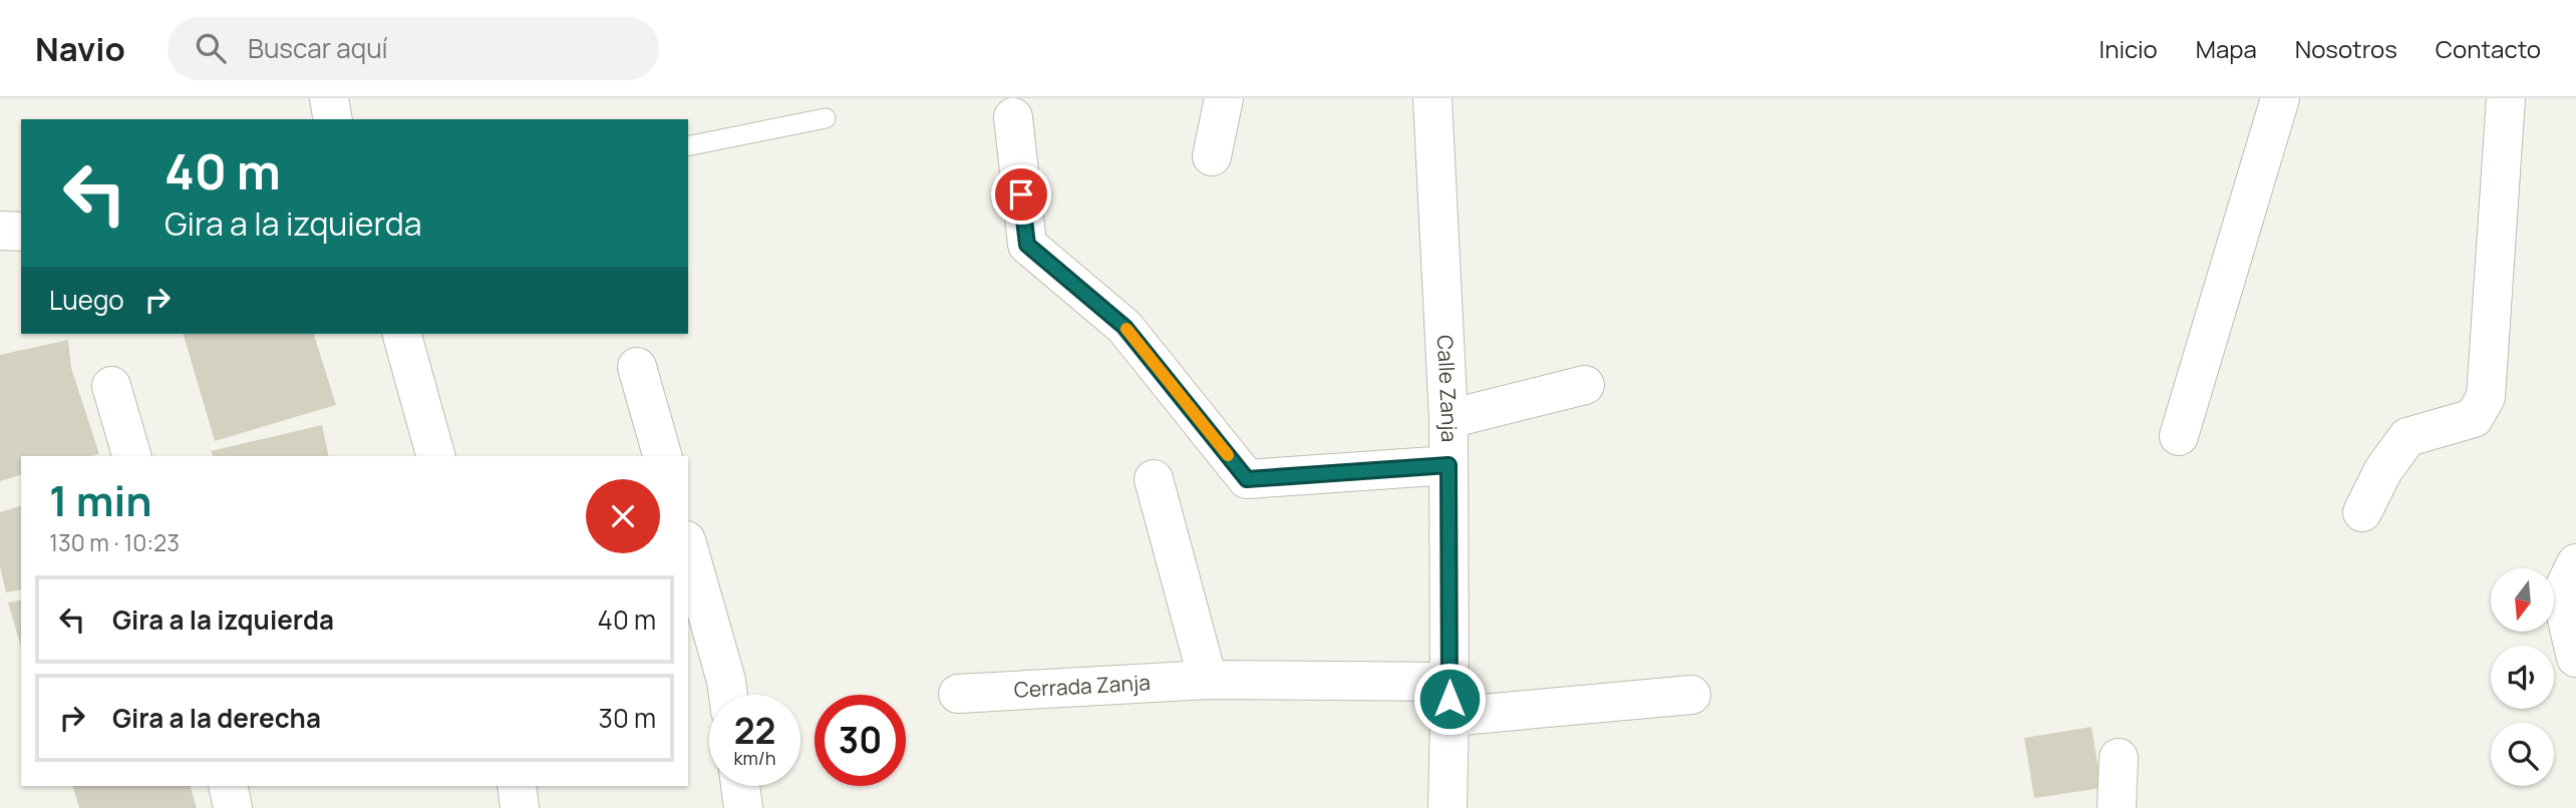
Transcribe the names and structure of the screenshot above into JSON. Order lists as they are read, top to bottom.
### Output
{
  "streets": {
    "street": ["Calle Zanja", "Cerrada Zanja"]
  },
  "crossings": [
    ["Calle Zanja", "Cerrada Zanja"]
  ],
  "north": "bottom",
  "page": {
    "header": "Navio",
    "search": "Buscar aquí",
    "nav": [
      "Inicio",
      "Mapa",
      "Nosotros",
      "Contacto"
    ],
    "turn": ["40 m", "Gira a la izquierda"],
    "then": "Luego",
    "heading": ["1 min", "130 m · 10:23"],
    "list": [
      {
        "name": "Gira a la izquierda",
        "value": "40 m"
      },
      {
        "name": "Gira a la derecha",
        "value": "30 m"
      }
    ],
    "speed": "22 km/h",
    "limit": "30"
  }
}
